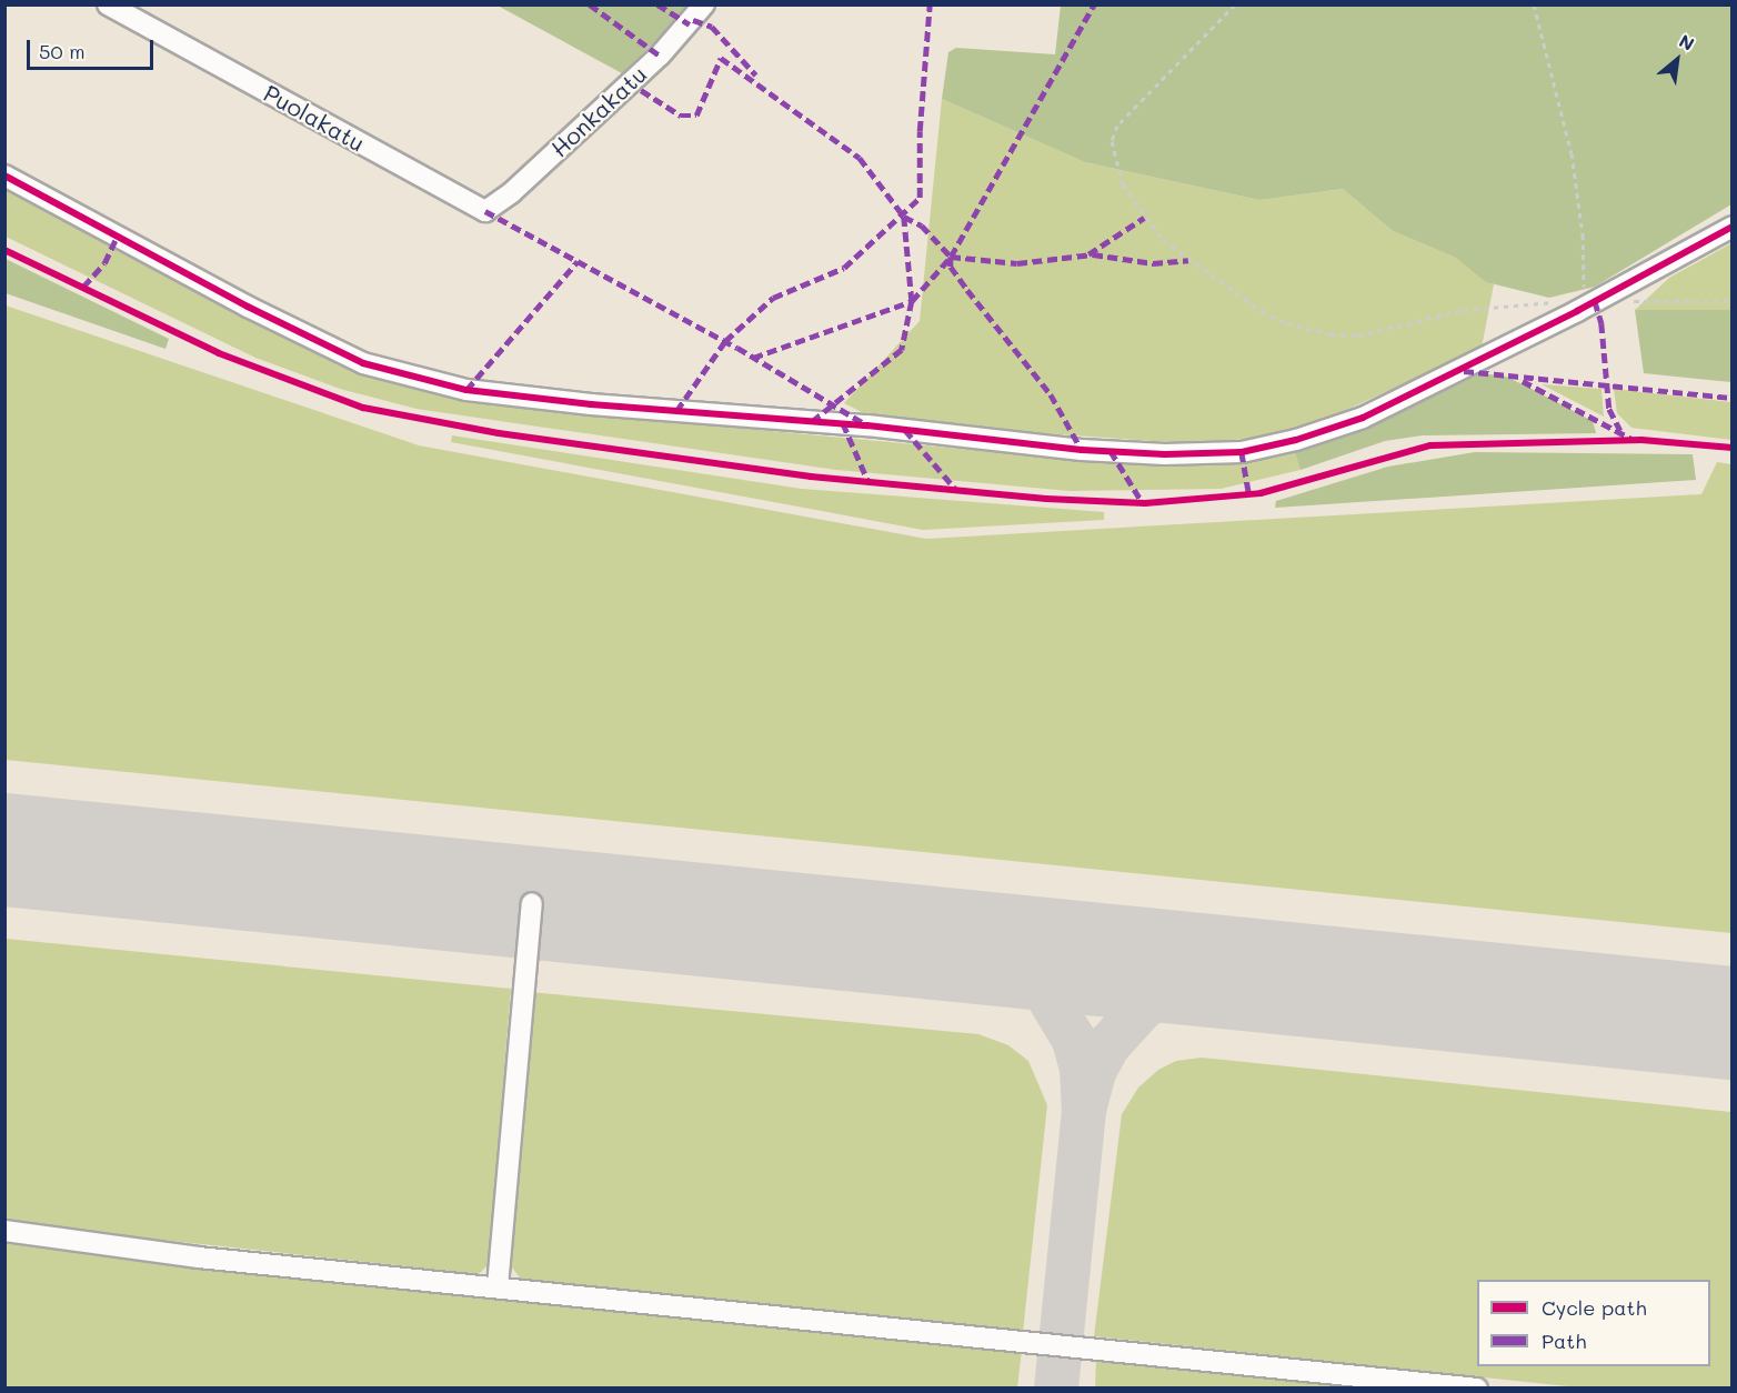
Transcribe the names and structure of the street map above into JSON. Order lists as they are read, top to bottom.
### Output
{
  "streets": {
    "street": ["Honkakatu", "Puolakatu"]
  },
  "crossings": [
    ["Honkakatu", "Puolakatu"]
  ],
  "legend": ["Cycle path", "Path"],
  "scale_bar": "50 m",
  "north": "top right"
}
